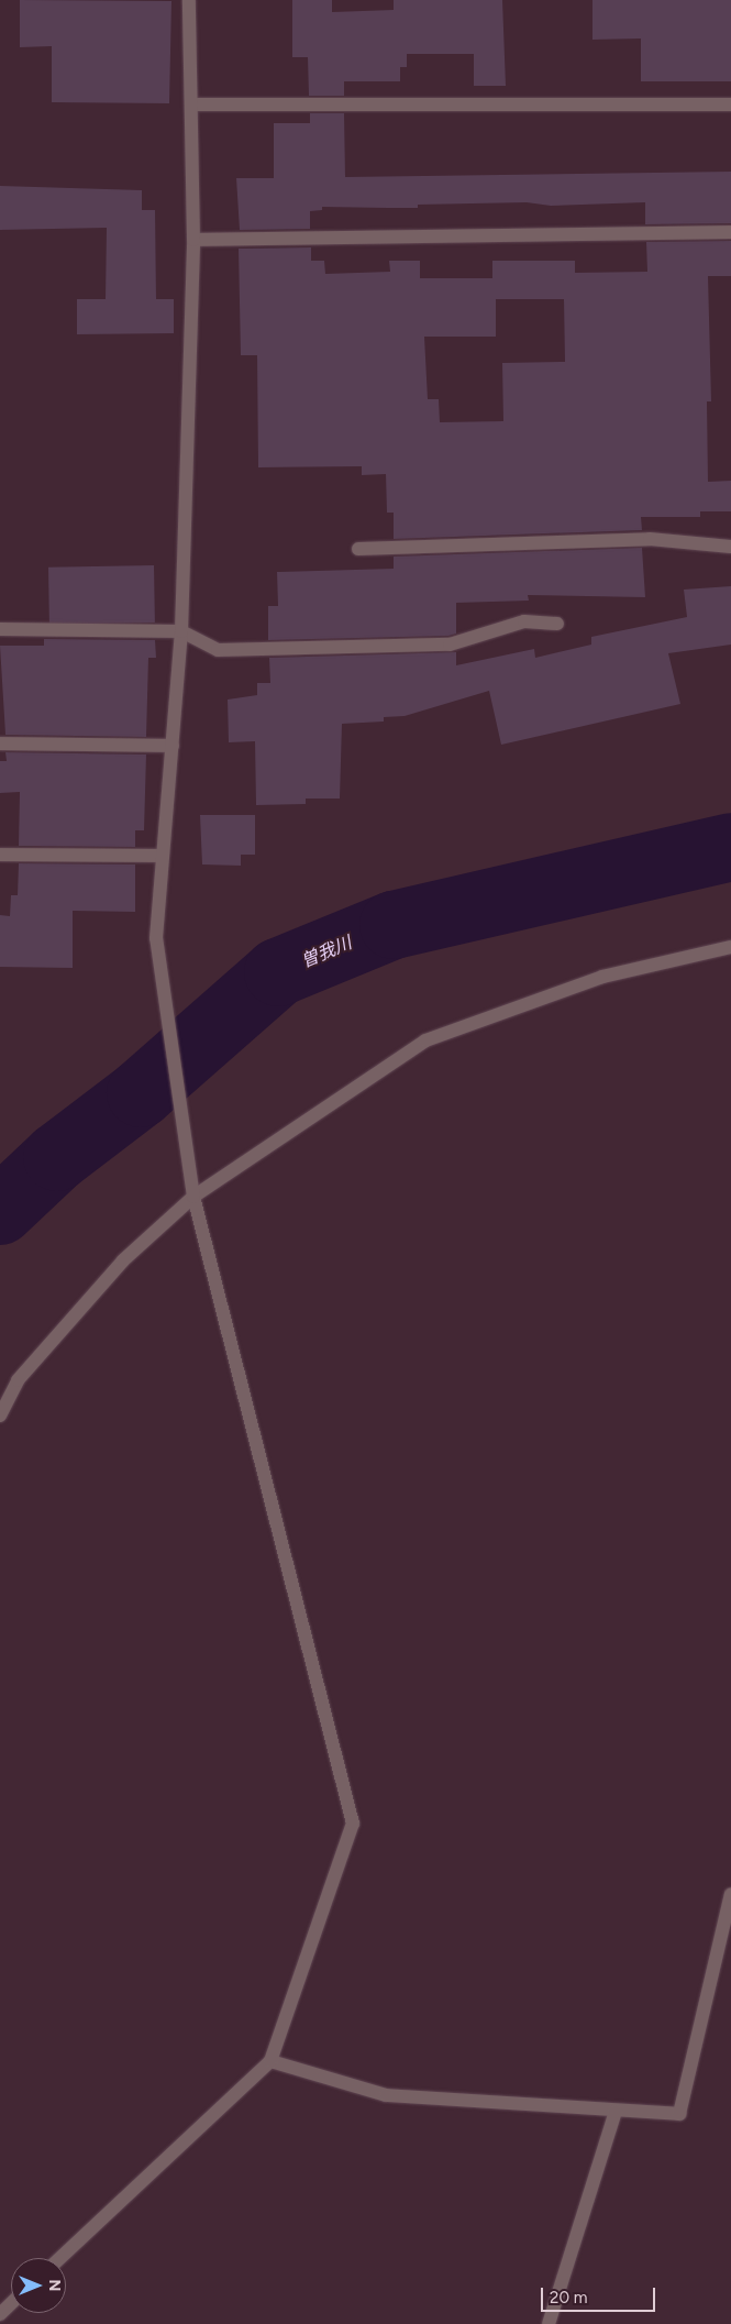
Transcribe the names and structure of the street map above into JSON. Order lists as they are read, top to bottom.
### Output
{
  "water": ["曽我川"],
  "scale_bar": "20 m",
  "north": "right"
}
